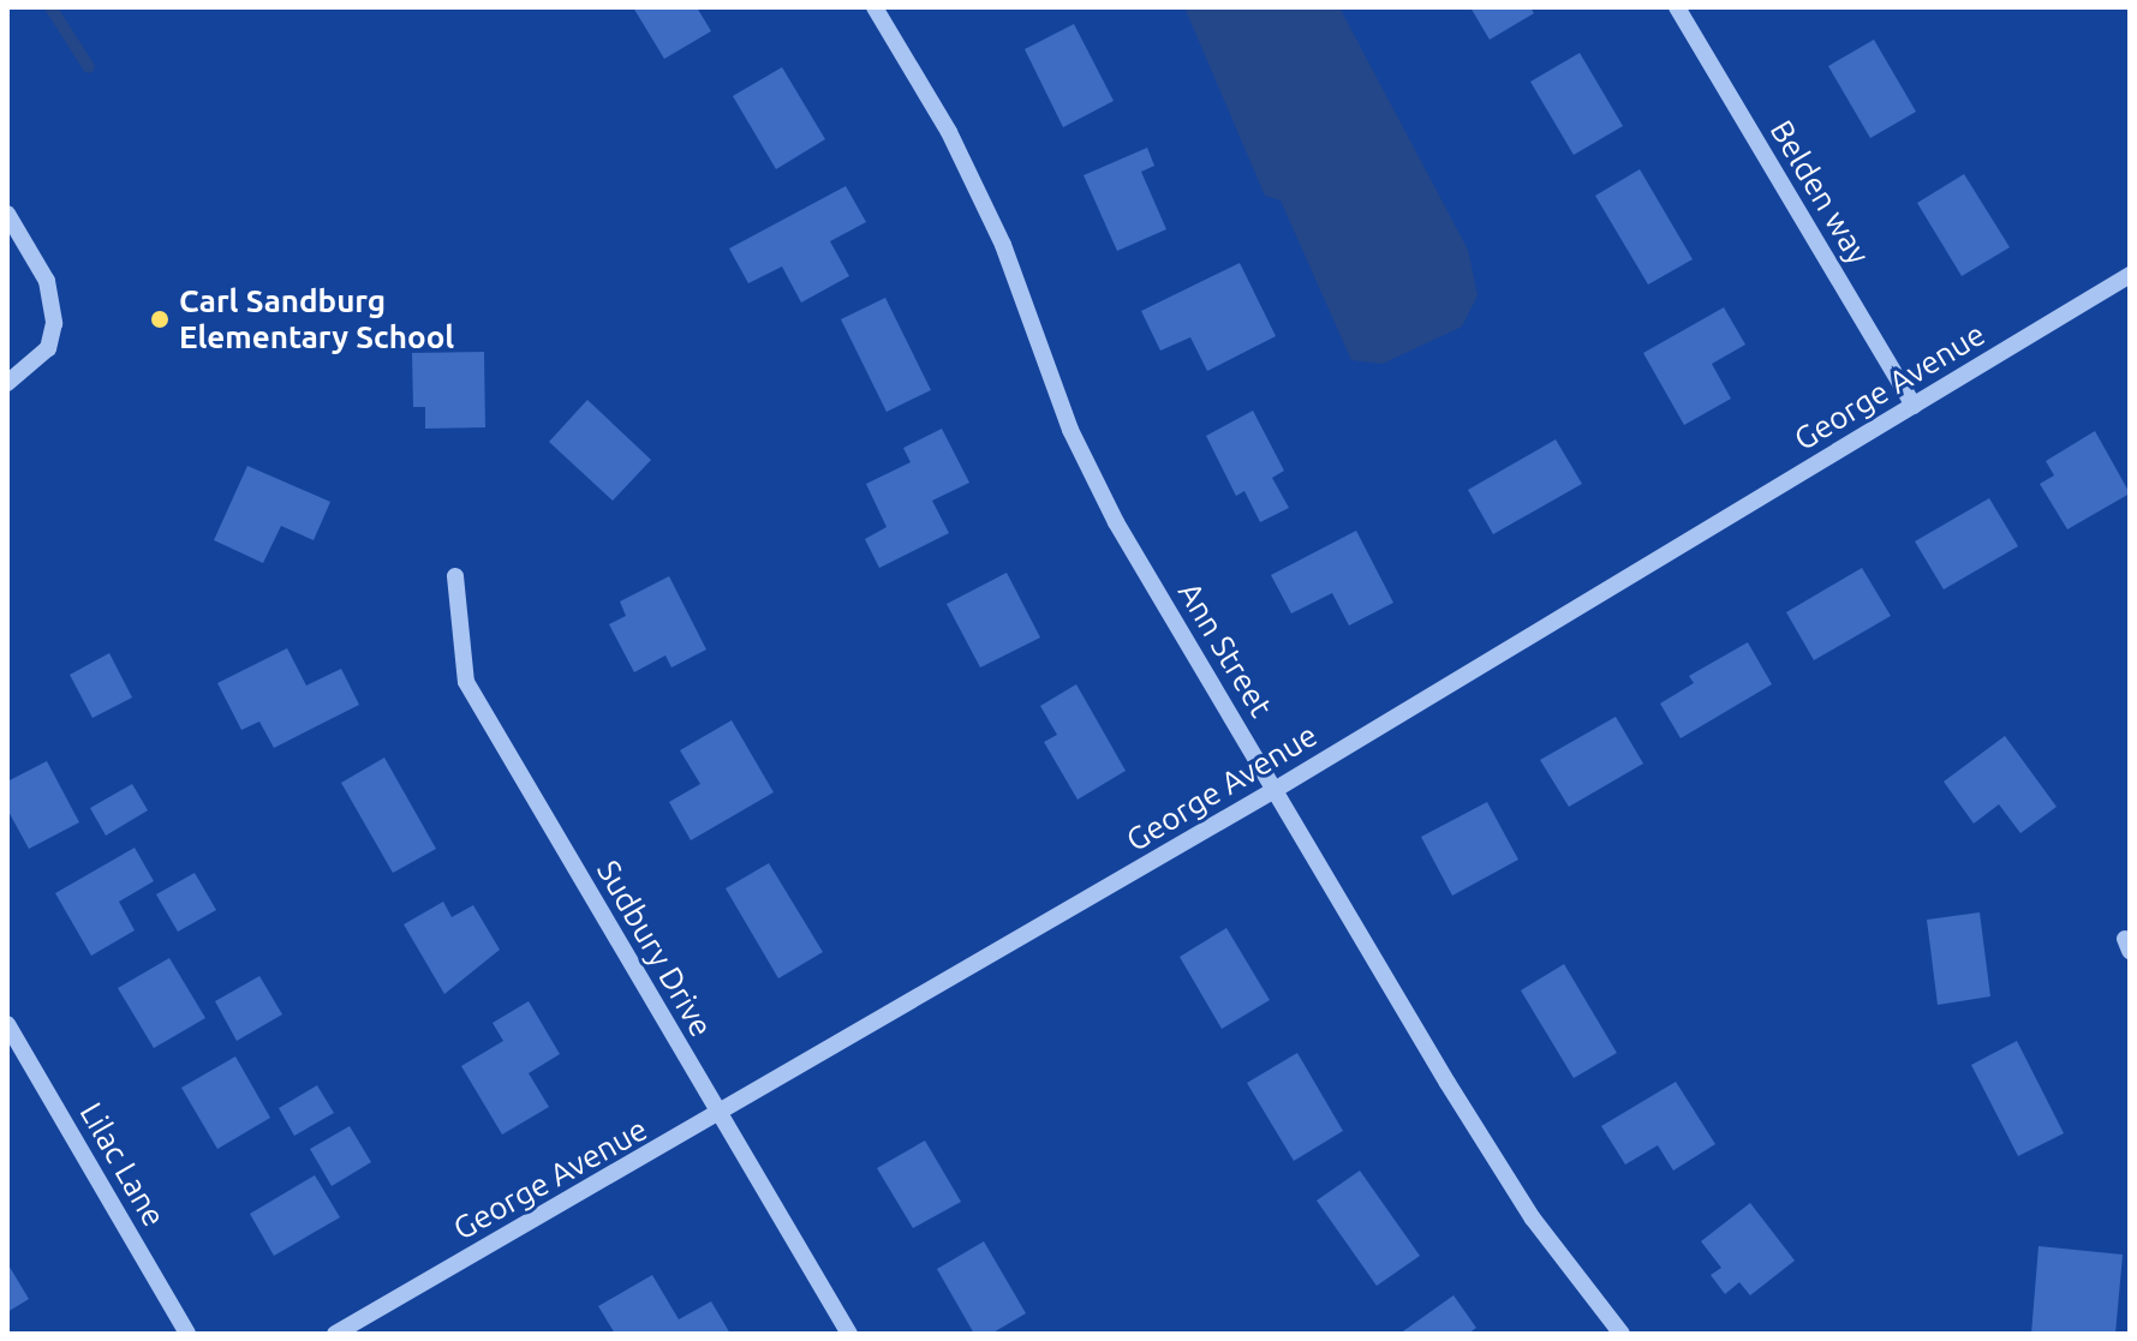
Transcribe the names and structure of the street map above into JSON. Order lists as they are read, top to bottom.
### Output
{
  "streets": {
    "street": [
      "Belden way",
      "George Avenue",
      "Ann Street",
      "Sudbury Drive",
      "Lilac Lane"
    ]
  },
  "crossings": [
    ["Belden way", "George Avenue"],
    ["George Avenue", "Ann Street"],
    ["George Avenue", "Sudbury Drive"]
  ],
  "places": ["Carl Sandburg Elementary School"]
}
